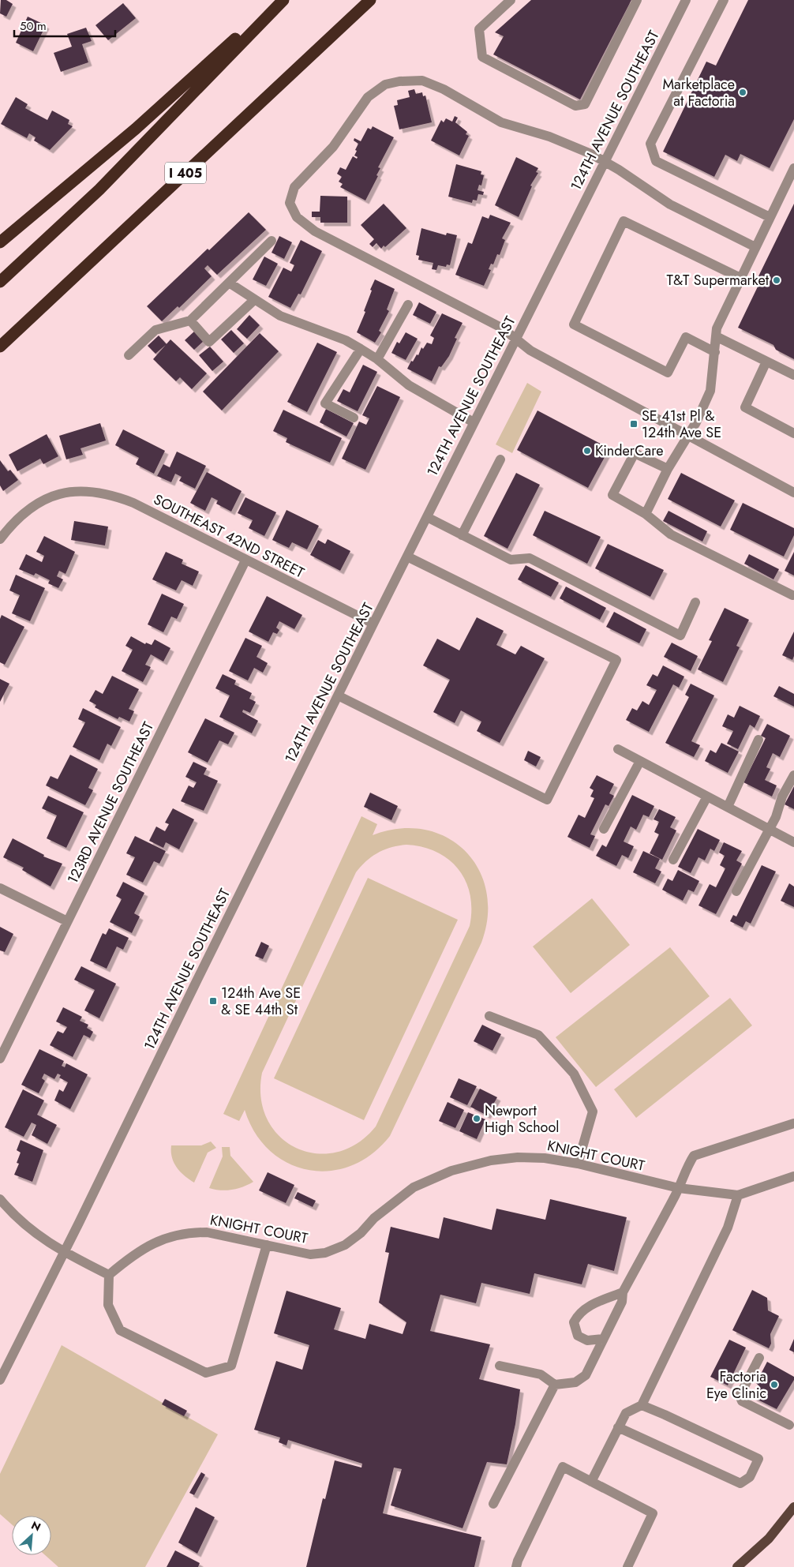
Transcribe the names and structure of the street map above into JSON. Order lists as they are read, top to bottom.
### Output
{
  "streets": {
    "highway": ["I 405"],
    "street": [
      "124TH AVENUE SOUTHEAST",
      "SOUTHEAST 42ND STREET",
      "123RD AVENUE SOUTHEAST",
      "KNIGHT COURT"
    ]
  },
  "crossings": [
    ["124TH AVENUE SOUTHEAST", "SOUTHEAST 42ND STREET"],
    ["SOUTHEAST 42ND STREET", "123RD AVENUE SOUTHEAST"]
  ],
  "places": {
    "other": [
      "Marketplace at Factoria",
      "T&T Supermarket",
      "KinderCare",
      "Newport High School",
      "Factoria Eye Clinic"
    ],
    "transit": ["SE 41st Pl & 124th Ave SE", "124th Ave SE & SE 44th St"]
  },
  "scale_bar": "50 m",
  "north": "top right"
}
